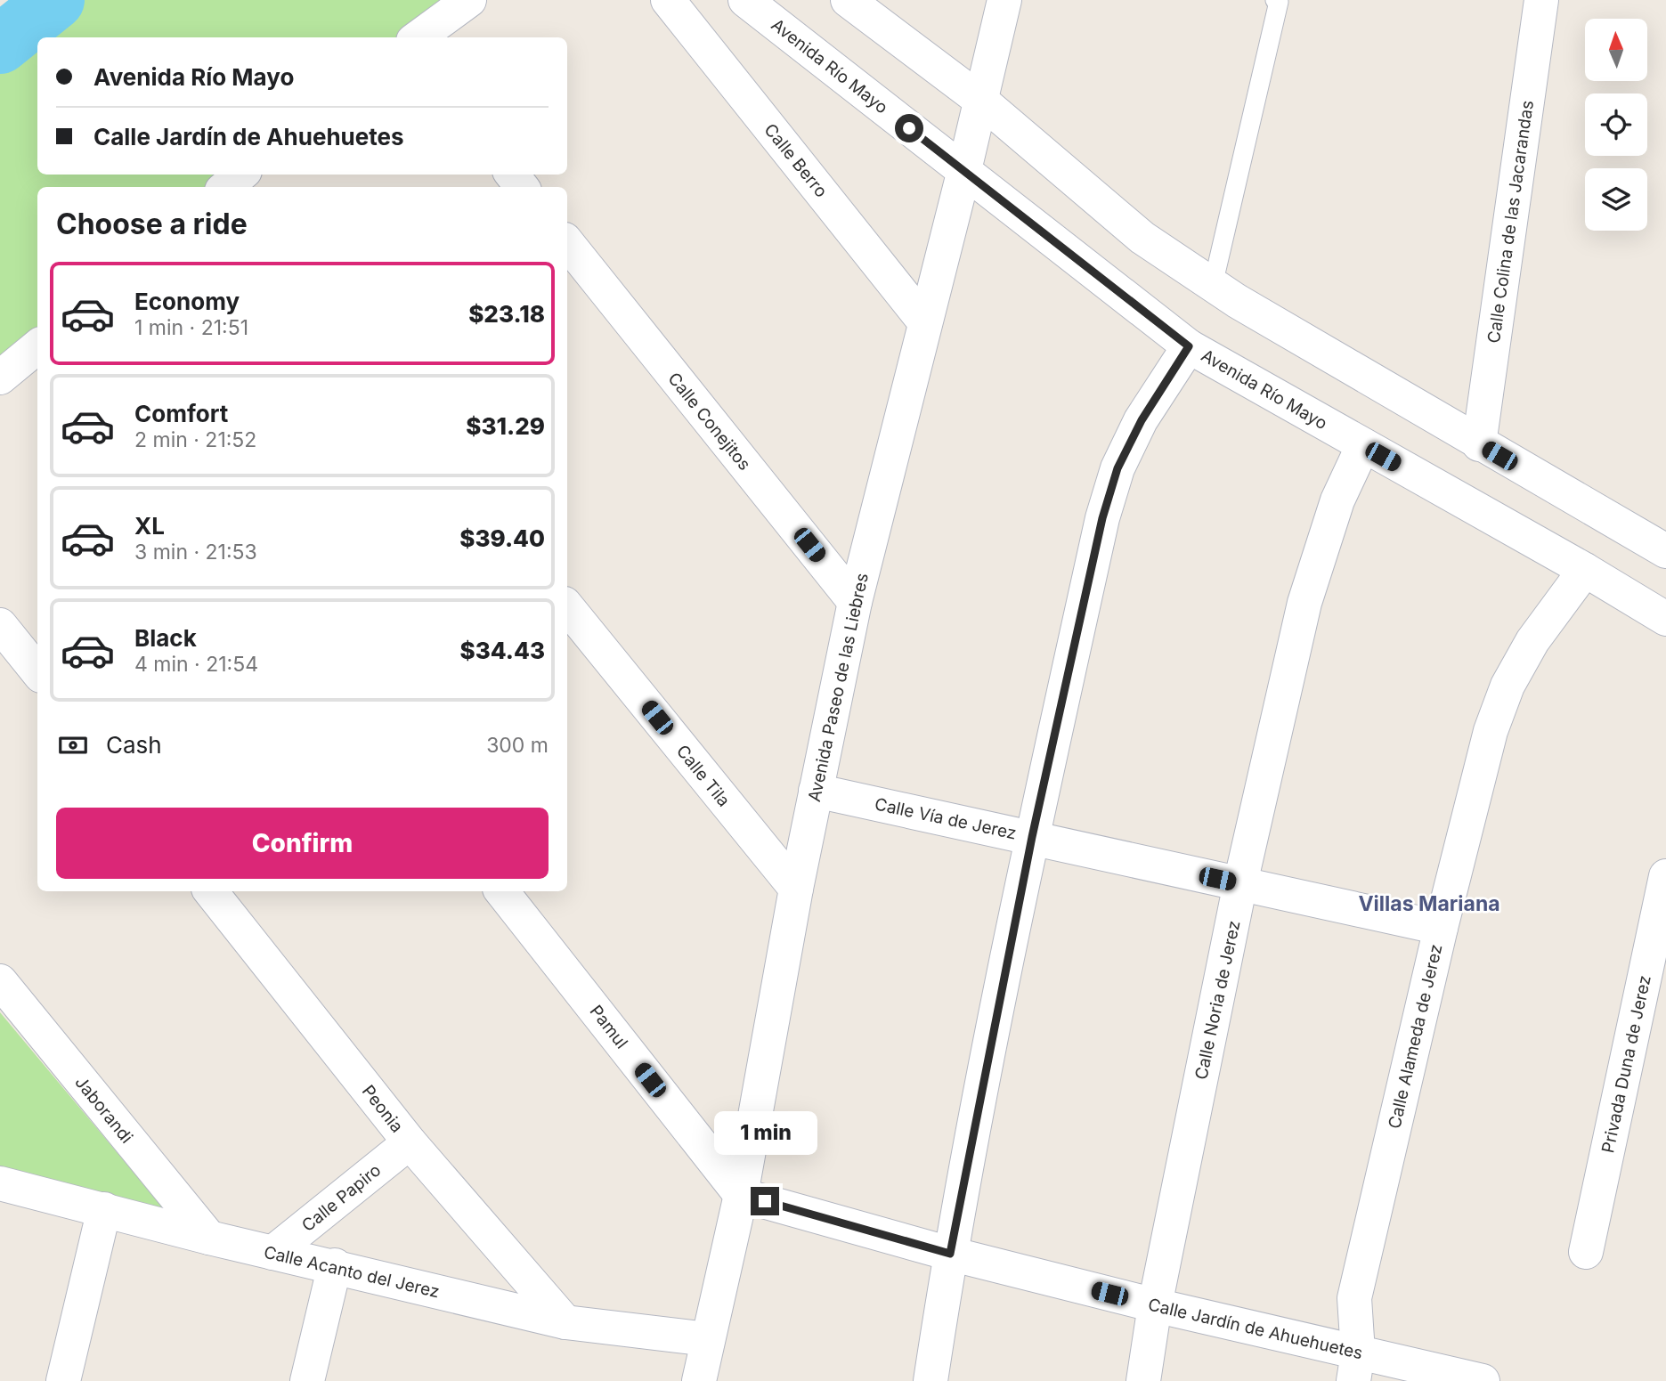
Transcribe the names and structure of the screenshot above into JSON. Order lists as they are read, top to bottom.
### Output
{
  "streets": {
    "street": [
      "Avenida Río Mayo",
      "Calle Berro",
      "Calle Colina de las Jacarandas",
      "Calle Conejitos",
      "Avenida Paseo de las Liebres",
      "Calle Tila",
      "Calle Vía de Jerez",
      "Calle Noria de Jerez",
      "Pamul",
      "Calle Alameda de Jerez",
      "Privada Duna de Jerez",
      "Peonia",
      "Jaborandi",
      "Calle Papiro",
      "Calle Acanto del Jerez",
      "Calle Jardín de Ahuehuetes"
    ]
  },
  "crossings": [
    ["Avenida Río Mayo", "Avenida Paseo de las Liebres"],
    ["Avenida Río Mayo", "Calle Noria de Jerez"],
    ["Avenida Río Mayo", "Calle Alameda de Jerez"],
    ["Calle Berro", "Avenida Paseo de las Liebres"],
    ["Calle Conejitos", "Avenida Paseo de las Liebres"],
    ["Avenida Paseo de las Liebres", "Calle Tila"],
    ["Avenida Paseo de las Liebres", "Calle Vía de Jerez"],
    ["Avenida Paseo de las Liebres", "Pamul"],
    ["Avenida Paseo de las Liebres", "Calle Acanto del Jerez"],
    ["Avenida Paseo de las Liebres", "Calle Jardín de Ahuehuetes"],
    ["Calle Vía de Jerez", "Calle Noria de Jerez"],
    ["Calle Vía de Jerez", "Calle Alameda de Jerez"],
    ["Calle Noria de Jerez", "Calle Jardín de Ahuehuetes"],
    ["Pamul", "Calle Jardín de Ahuehuetes"],
    ["Calle Alameda de Jerez", "Calle Jardín de Ahuehuetes"],
    ["Peonia", "Calle Papiro"],
    ["Peonia", "Calle Acanto del Jerez"],
    ["Jaborandi", "Calle Acanto del Jerez"],
    ["Calle Papiro", "Calle Acanto del Jerez"]
  ],
  "districts": ["Villas Mariana"],
  "north": "top",
  "page": {
    "banner": ["Avenida Río Mayo", "Calle Jardín de Ahuehuetes"],
    "heading": "Choose a ride",
    "list": [
      {
        "name": "Economy",
        "note": "1 min · 21:51",
        "value": "$23.18"
      },
      {
        "name": "Comfort",
        "note": "2 min · 21:52",
        "value": "$31.29"
      },
      {
        "name": "XL",
        "note": "3 min · 21:53",
        "value": "$39.40"
      },
      {
        "name": "Black",
        "note": "4 min · 21:54",
        "value": "$34.43"
      }
    ],
    "pay": ["Cash", "300 m"],
    "buttons": "Confirm",
    "bubble": "1 min"
  }
}
